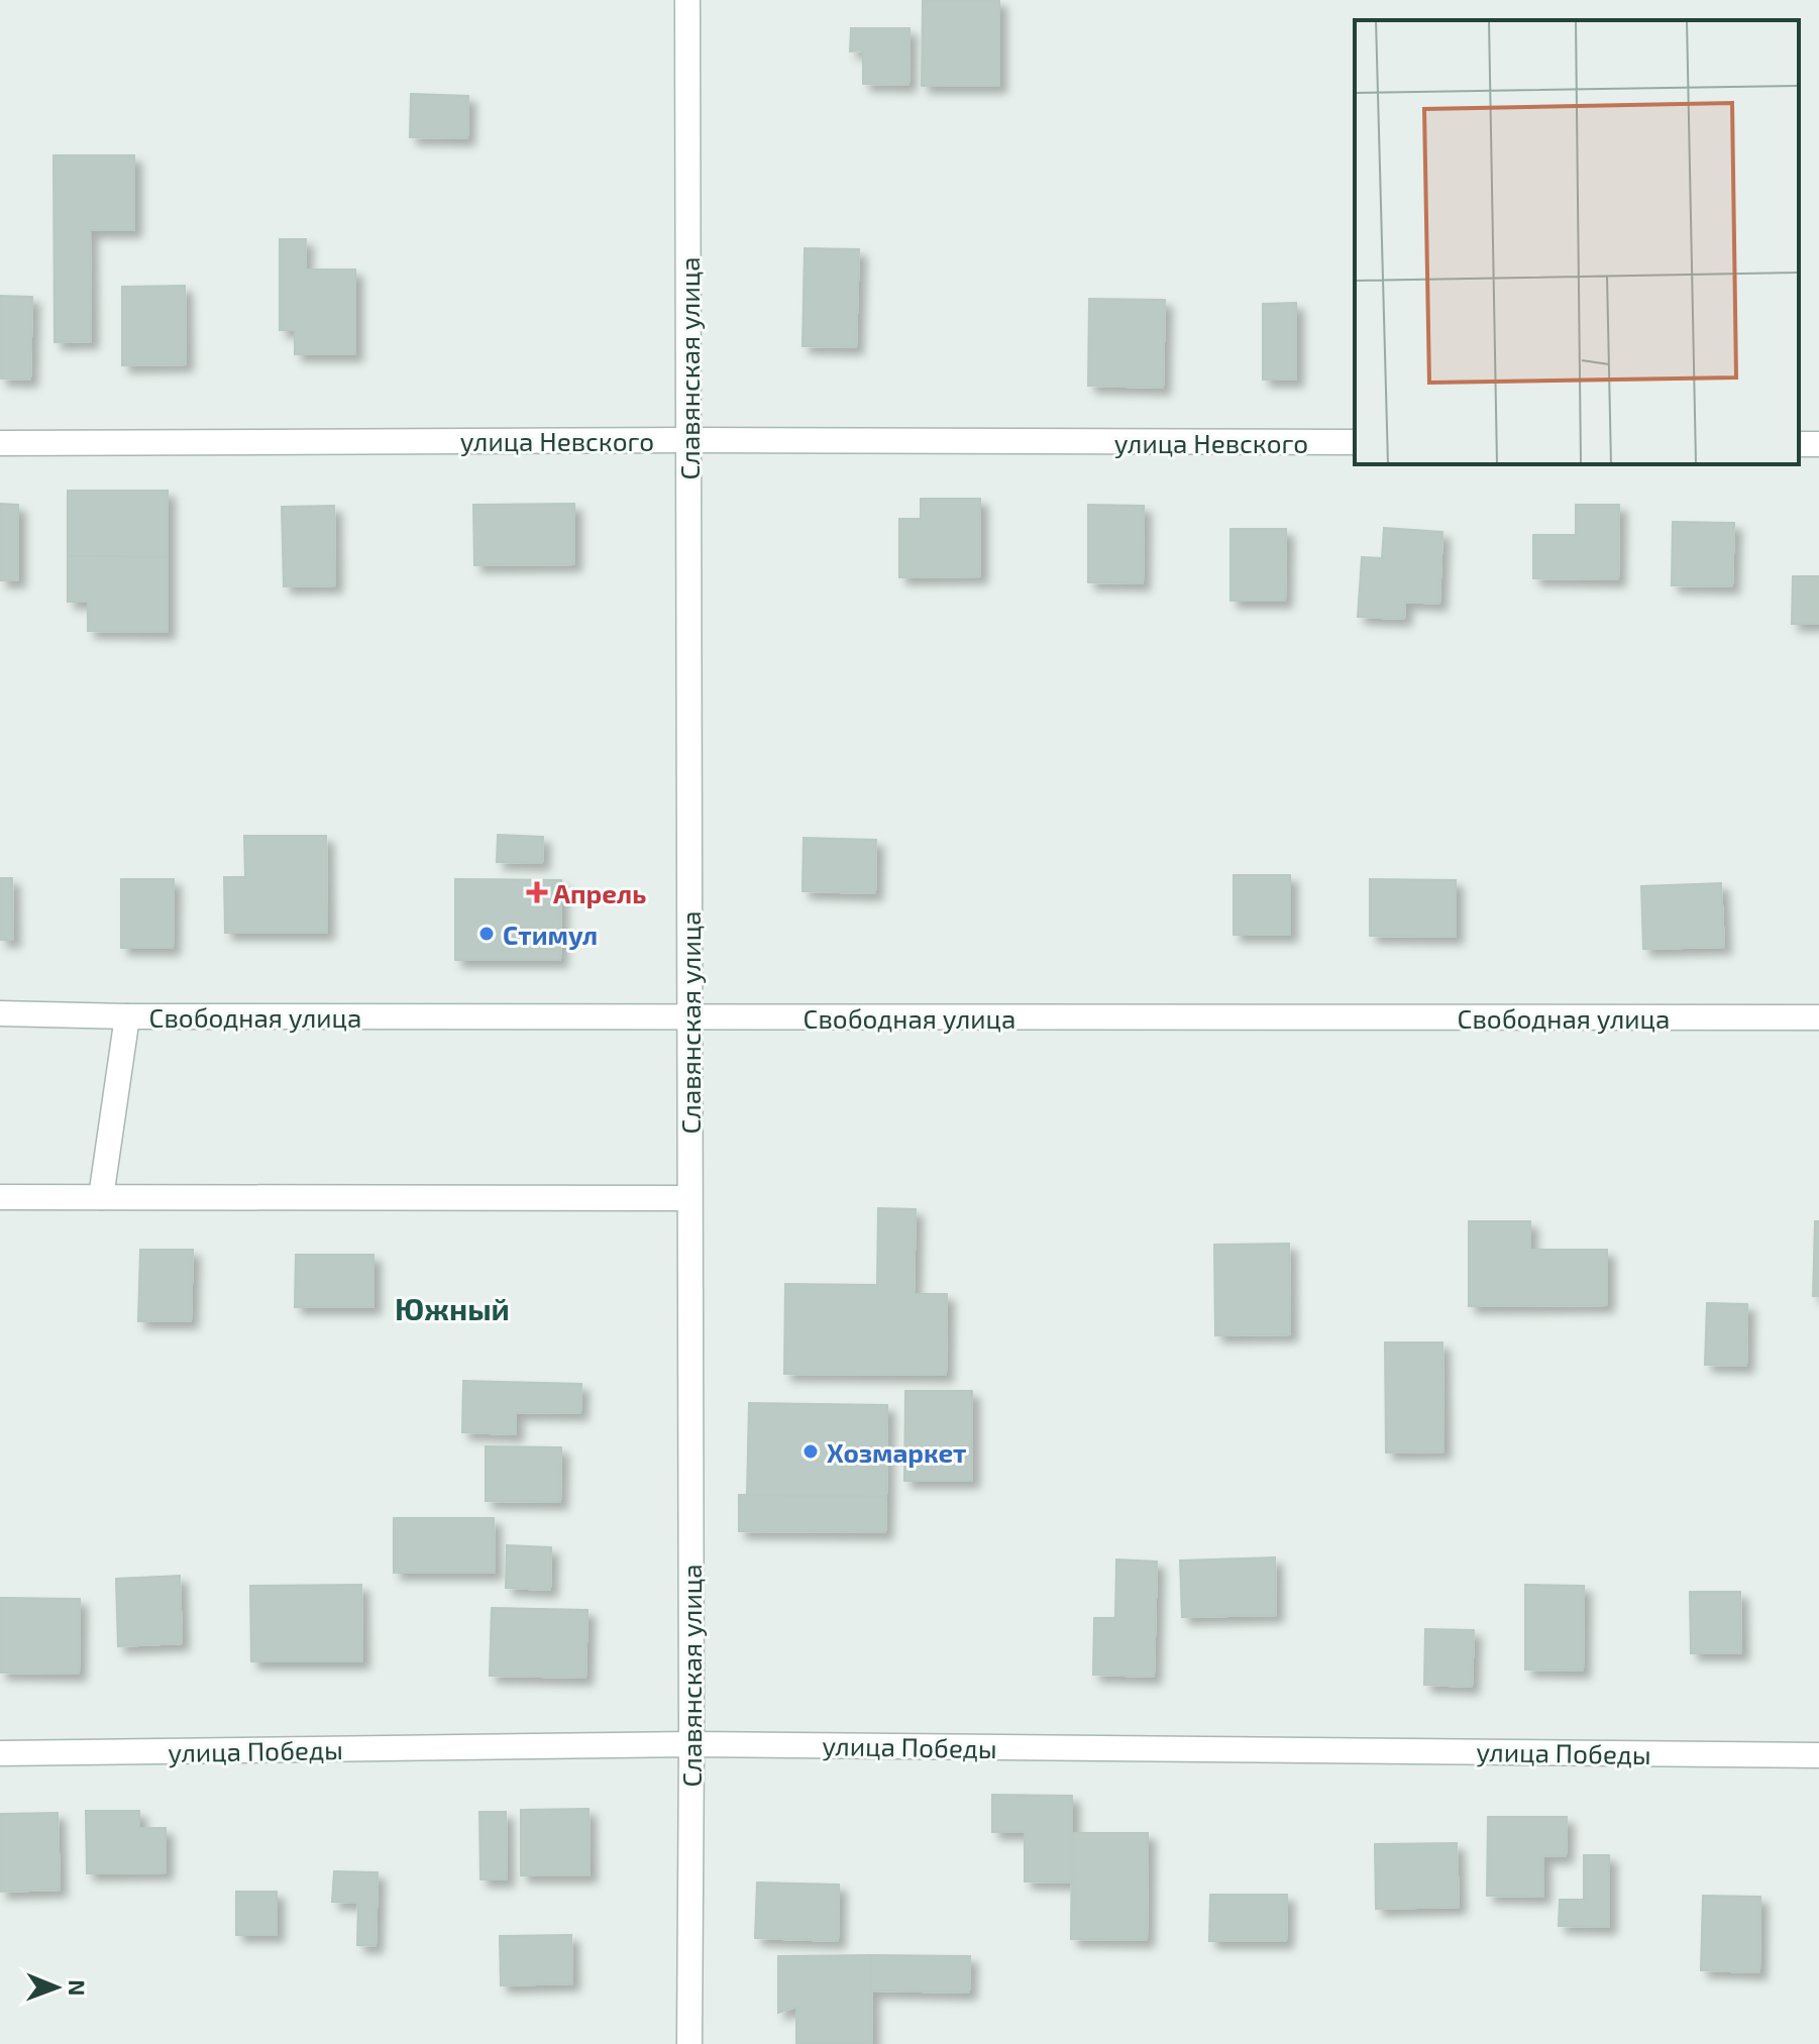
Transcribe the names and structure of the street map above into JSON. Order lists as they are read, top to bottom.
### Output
{
  "streets": {
    "street": [
      "Славянская улица",
      "улица Невского",
      "Свободная улица",
      "улица Победы"
    ]
  },
  "crossings": [
    ["Славянская улица", "улица Невского"],
    ["Славянская улица", "Свободная улица"],
    ["Славянская улица", "улица Победы"]
  ],
  "districts": ["Южный"],
  "places": {
    "health": ["Апрель"],
    "other": ["Стимул", "Хозмаркет"]
  },
  "north": "right"
}
